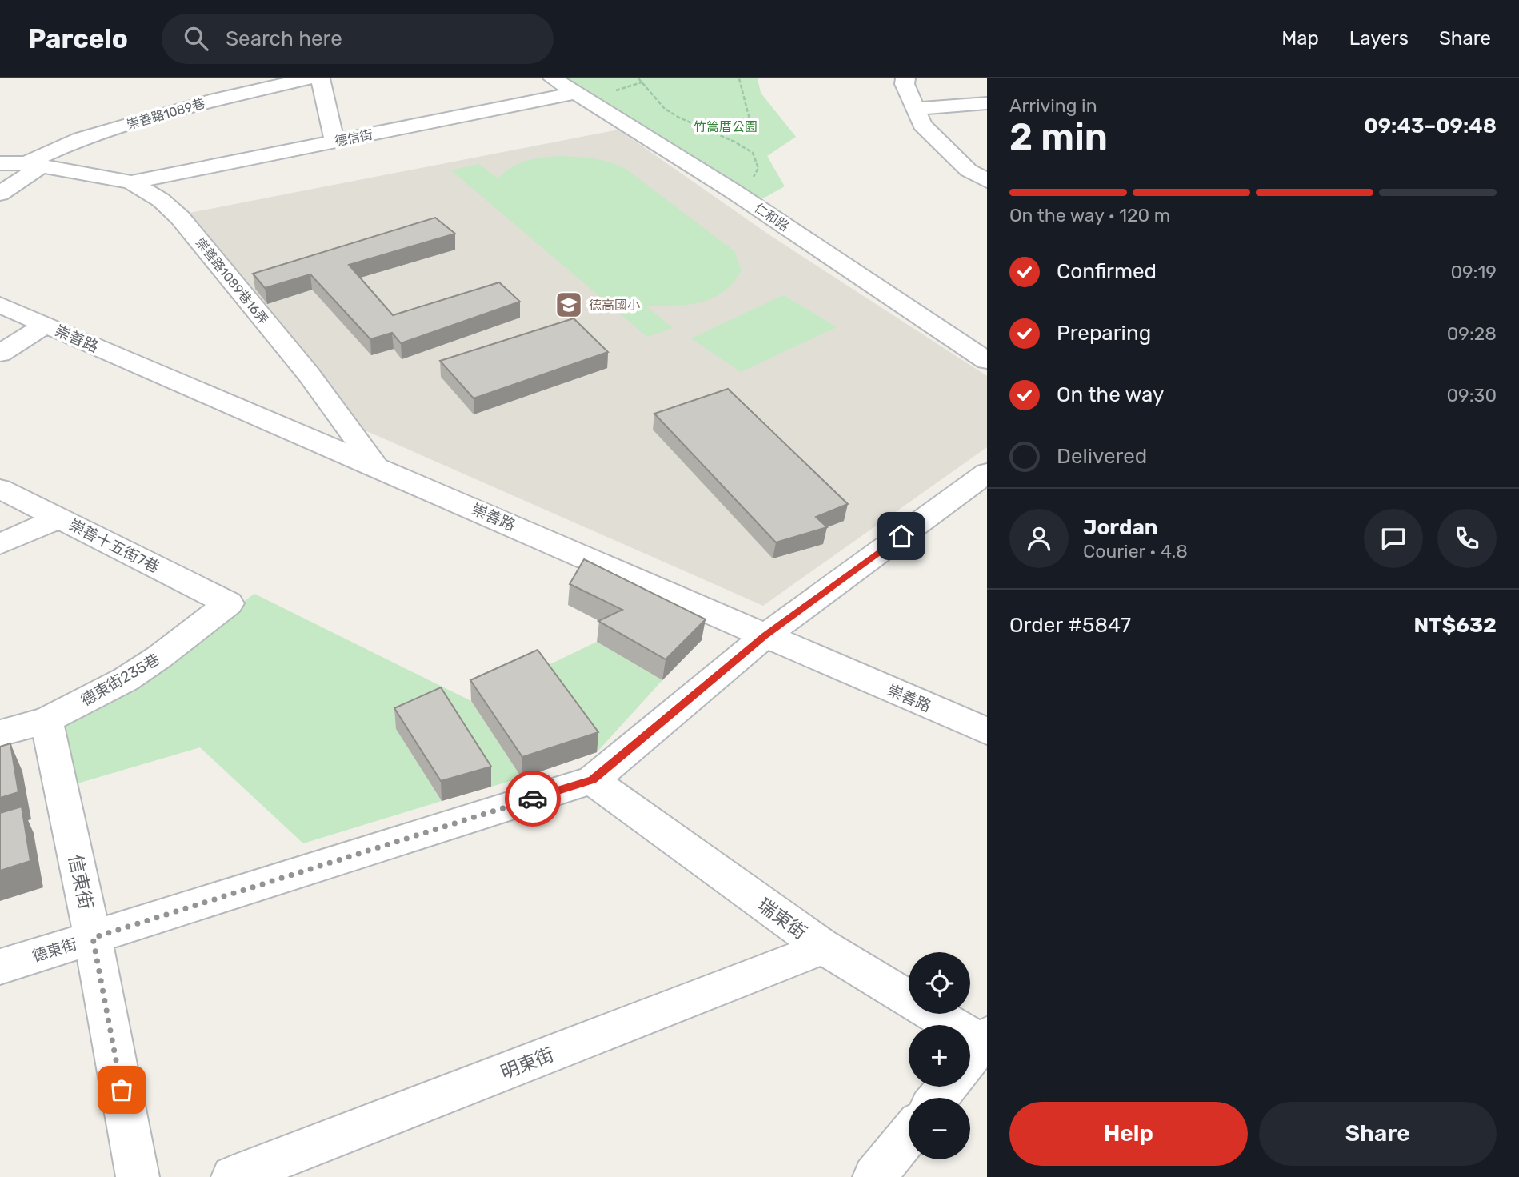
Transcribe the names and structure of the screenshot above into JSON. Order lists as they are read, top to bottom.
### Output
{
  "streets": {
    "street": [
      "崇善路1089巷",
      "德信街",
      "仁和路",
      "崇善路1089巷16弄",
      "崇善路",
      "崇善十五街7巷",
      "德東街235巷",
      "信東街",
      "瑞東街",
      "德東街",
      "明東街"
    ]
  },
  "crossings": [
    ["崇善路1089巷", "崇善路1089巷16弄"],
    ["德信街", "仁和路"],
    ["德信街", "崇善路1089巷16弄"],
    ["崇善路1089巷16弄", "崇善路"],
    ["崇善路", "德東街"],
    ["崇善十五街7巷", "德東街235巷"],
    ["德東街235巷", "信東街"],
    ["信東街", "德東街"],
    ["瑞東街", "德東街"],
    ["瑞東街", "明東街"]
  ],
  "parks": ["竹篙厝公園"],
  "places": {
    "school or university": ["德高國小"]
  },
  "page": {
    "header": "Parcelo",
    "search": "Search here",
    "nav": ["Map", "Layers", "Share"],
    "heading": ["2 min", "Arriving in", "09:43–09:48"],
    "panel": [
      "Jordan",
      "Courier · 4.8",
      "Order #5847",
      "NT$632"
    ],
    "bar": "On the way · 120 m",
    "list": [
      ["Confirmed", "09:19"],
      ["Preparing", "09:28"],
      ["On the way", "09:30"],
      "Delivered"
    ],
    "map_buttons": ["+", "−"],
    "buttons": ["Help", "Share"]
  }
}
